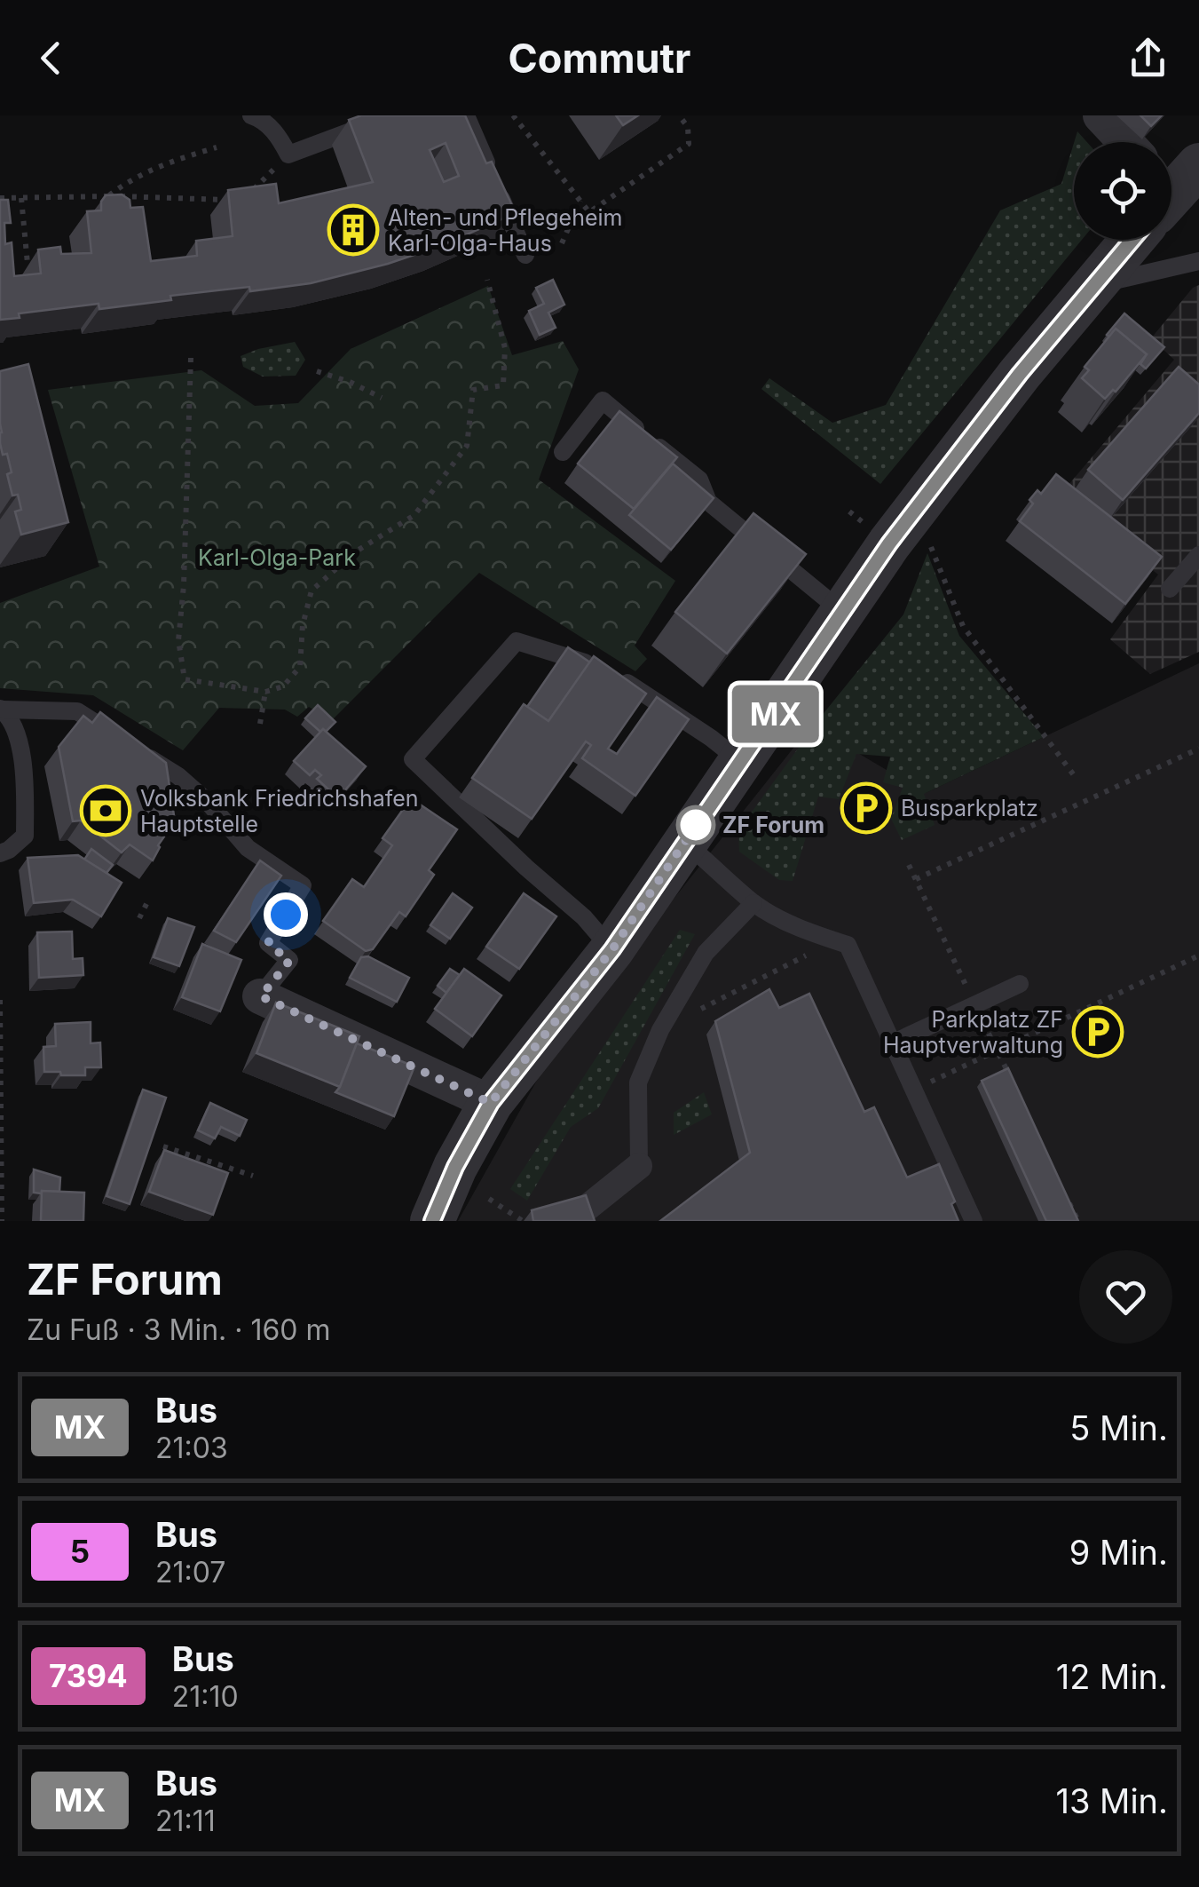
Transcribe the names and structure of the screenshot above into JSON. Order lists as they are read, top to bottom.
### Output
{
  "parks": ["Karl-Olga-Park"],
  "places": {
    "building": ["Alten- und Pflegeheim Karl-Olga-Haus"],
    "parking": ["Busparkplatz", "Parkplatz ZF Hauptverwaltung"],
    "bank": ["Volksbank Friedrichshafen Hauptstelle"],
    "other": ["ZF Forum"]
  },
  "lines": ["bus line MX"],
  "page": {
    "header": "Commutr",
    "on_map": "MX",
    "heading": ["ZF Forum", "Zu Fuß · 3 Min. · 160 m"],
    "list": [
      {
        "mark": "MX",
        "name": "Bus",
        "note": "21:03",
        "value": "5 Min."
      },
      {
        "mark": "5",
        "name": "Bus",
        "note": "21:07",
        "value": "9 Min."
      },
      {
        "mark": "7394",
        "name": "Bus",
        "note": "21:10",
        "value": "12 Min."
      },
      {
        "mark": "MX",
        "name": "Bus",
        "note": "21:11",
        "value": "13 Min."
      }
    ]
  }
}
